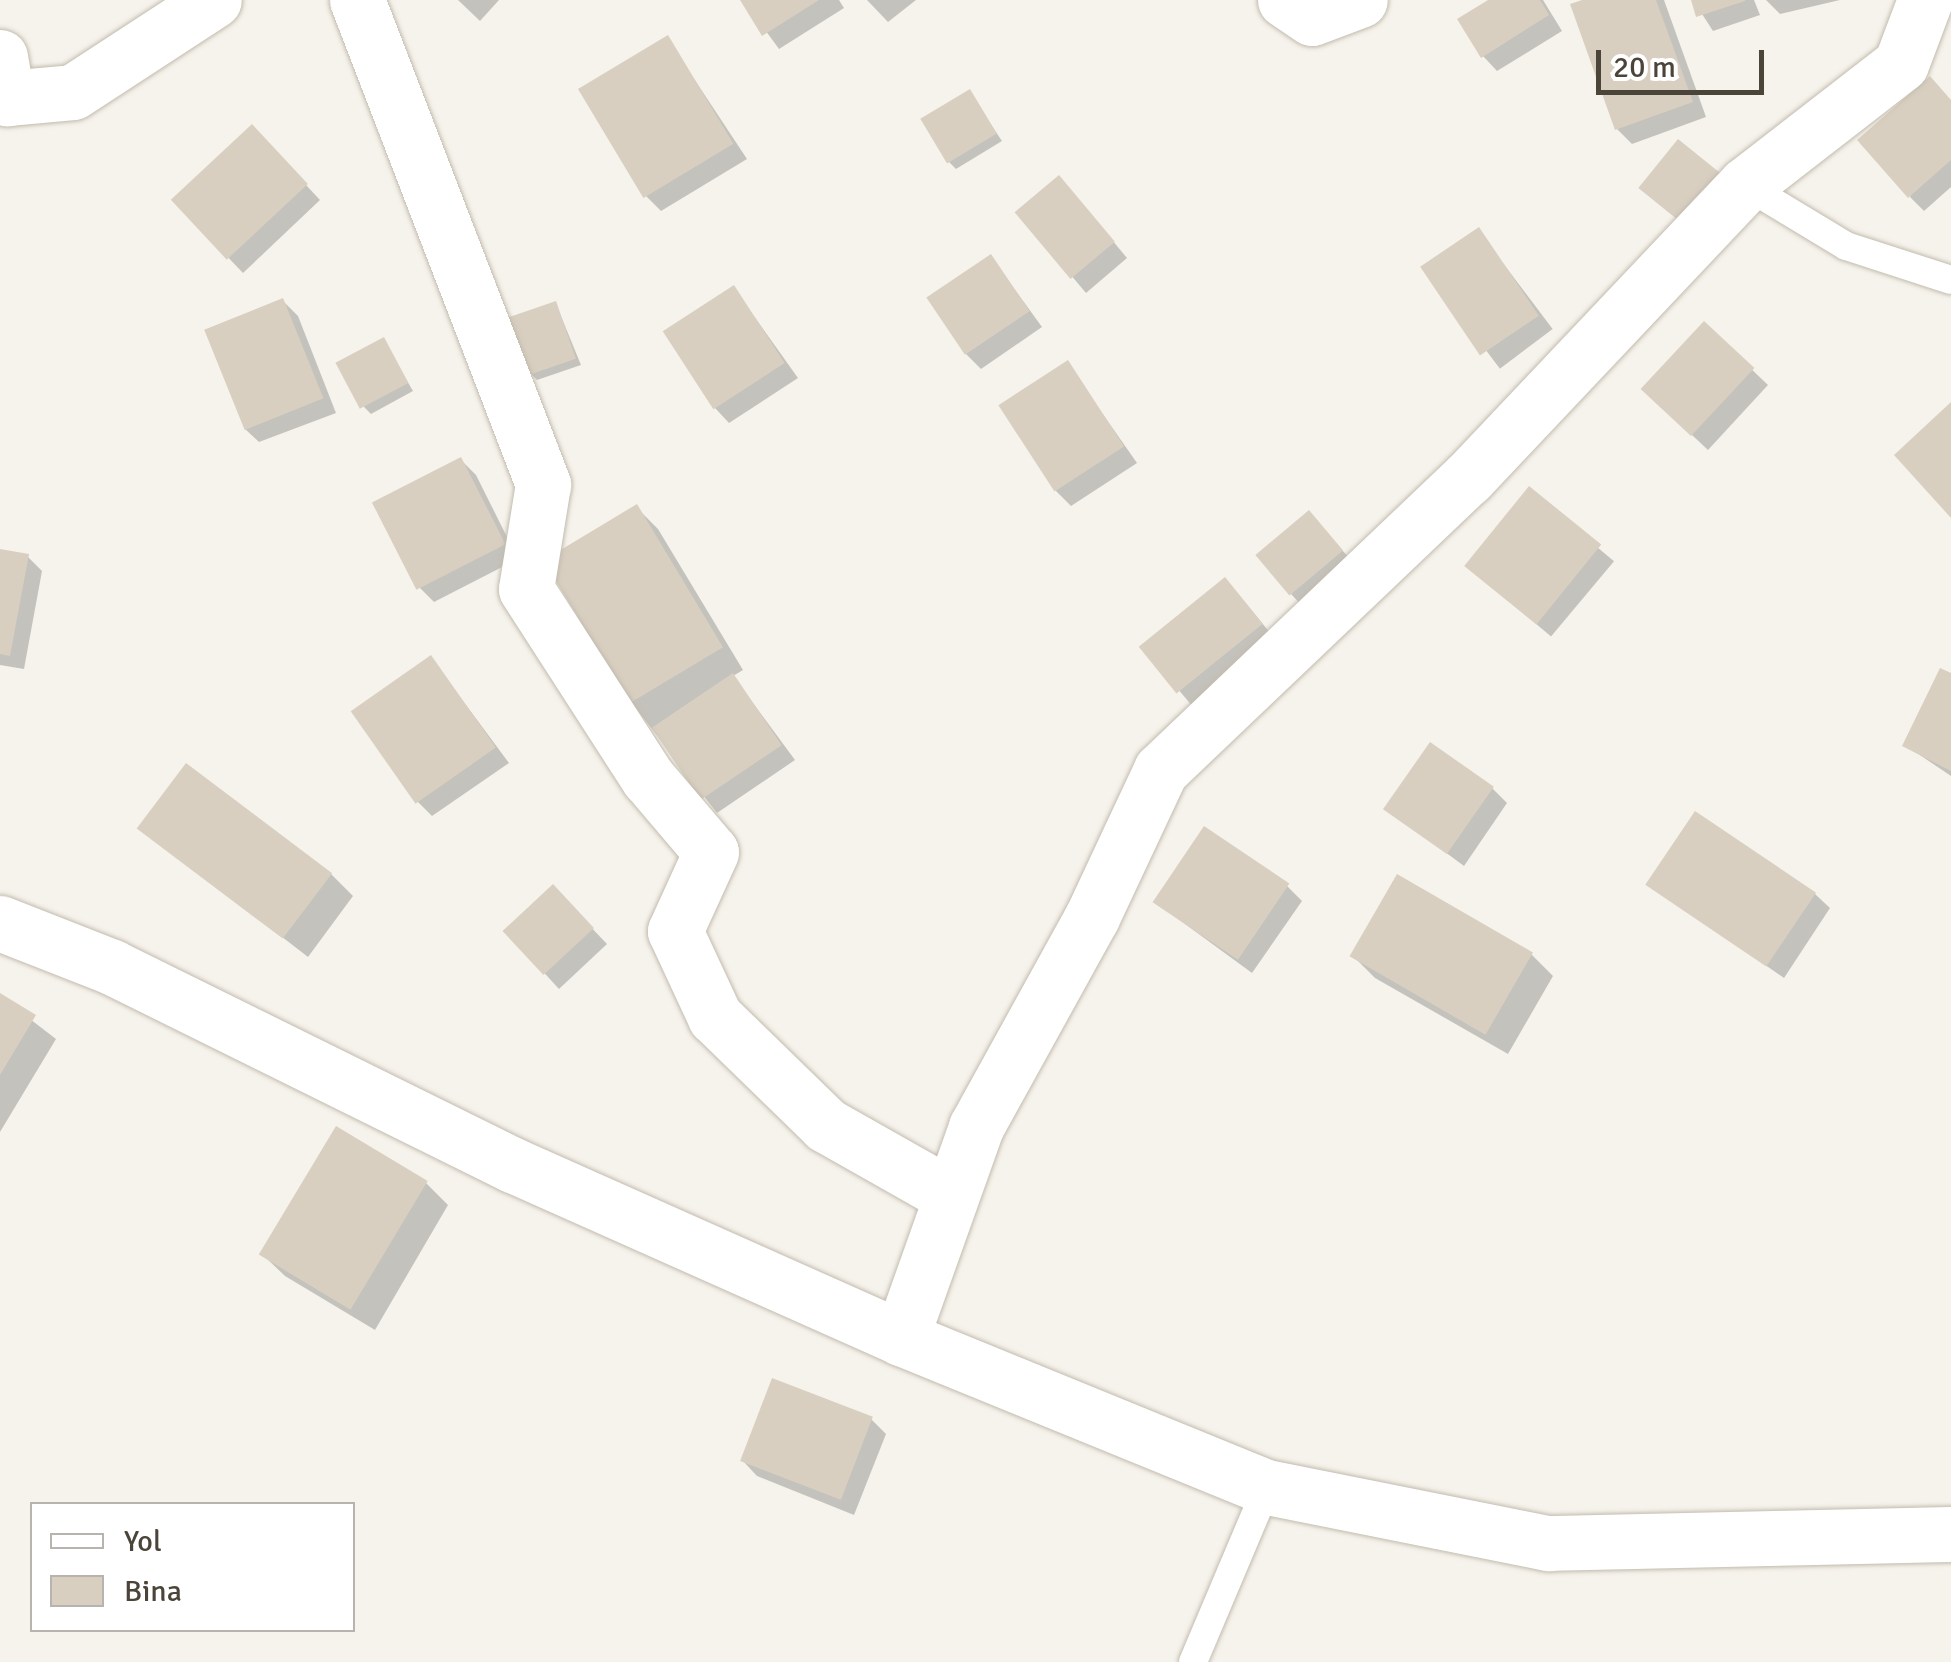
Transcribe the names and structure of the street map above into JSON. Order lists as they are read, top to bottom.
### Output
{
  "legend": ["Yol", "Bina"],
  "scale_bar": "20 m"
}
